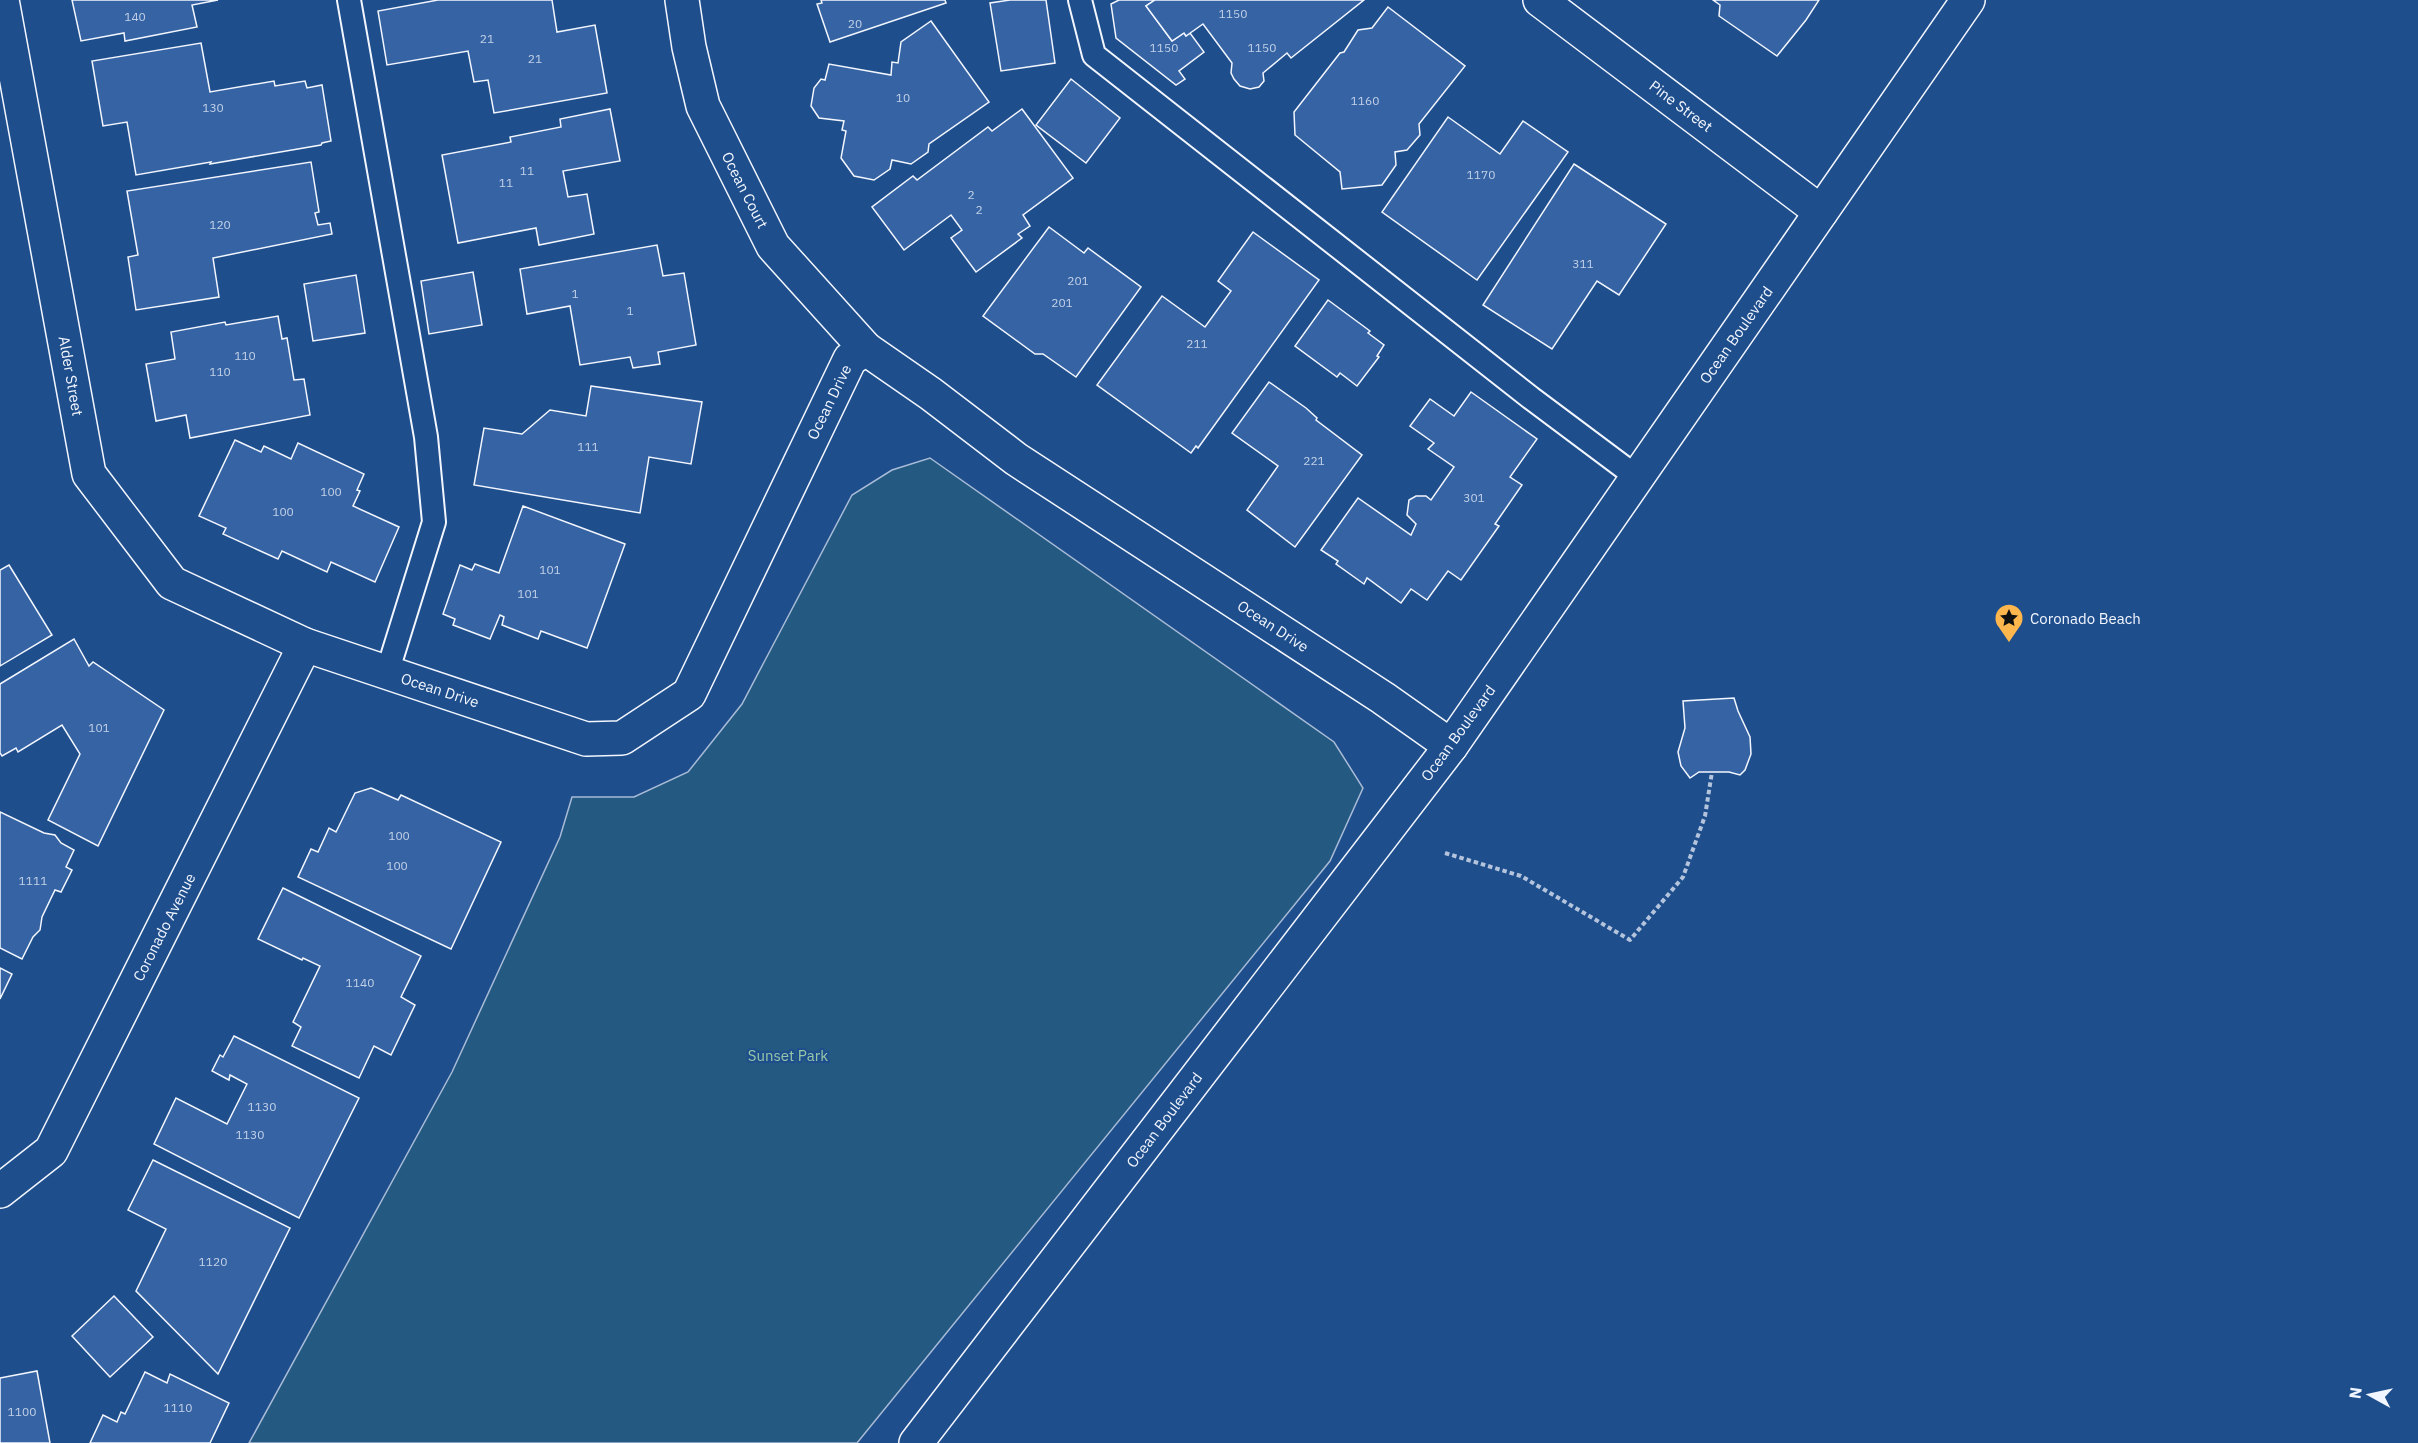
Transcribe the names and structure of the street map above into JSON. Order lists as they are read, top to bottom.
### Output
{
  "streets": {
    "street": [
      "Pine Street",
      "Ocean Court",
      "Ocean Boulevard",
      "Alder Street",
      "Ocean Drive",
      "Coronado Avenue"
    ]
  },
  "crossings": [
    ["Pine Street", "Ocean Boulevard"],
    ["Ocean Court", "Ocean Drive"],
    ["Ocean Boulevard", "Ocean Drive"],
    ["Alder Street", "Ocean Drive"],
    ["Alder Street", "Coronado Avenue"],
    ["Ocean Drive", "Coronado Avenue"]
  ],
  "parks": ["Sunset Park"],
  "places": {
    "place": ["Coronado Beach"]
  },
  "house_numbers": [
    "1150",
    "140",
    "20",
    "21",
    "1150",
    "1150",
    "21",
    "10",
    "1160",
    "130",
    "11",
    "1170",
    "11",
    "2",
    "2",
    "120",
    "311",
    "201",
    "1",
    "201",
    "1",
    "211",
    "110",
    "110",
    "111",
    "221",
    "100",
    "301",
    "100",
    "101",
    "101",
    "101",
    "100",
    "100",
    "1111",
    "1140",
    "1130",
    "1130",
    "1120",
    "1110",
    "1100"
  ],
  "north": "left"
}
